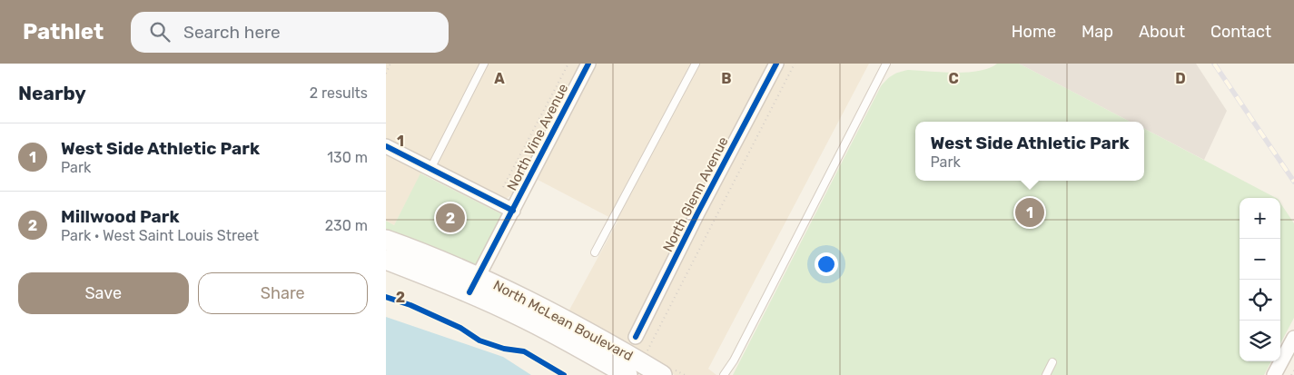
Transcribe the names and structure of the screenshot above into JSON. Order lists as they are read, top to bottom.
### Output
{
  "streets": {
    "main road": ["North McLean Boulevard"],
    "street": ["North Vine Avenue", "North Glenn Avenue"]
  },
  "crossings": [
    ["North Vine Avenue", "North McLean Boulevard"]
  ],
  "page": {
    "header": "Pathlet",
    "search": "Search here",
    "nav": [
      "Home",
      "Map",
      "About",
      "Contact"
    ],
    "heading": ["Nearby", "2 results"],
    "popup": ["West Side Athletic Park", "Park"],
    "list": [
      {
        "mark": "1",
        "name": "West Side Athletic Park",
        "note": "Park",
        "value": "130 m"
      },
      {
        "mark": "2",
        "name": "Millwood Park",
        "note": "Park · West Saint Louis Street",
        "value": "230 m"
      }
    ],
    "pins": ["1", "2"],
    "map_buttons": ["+", "−"],
    "buttons": ["Save", "Share"]
  },
  "grid": {
    "columns": [
      "A",
      "B",
      "C",
      "D"
    ],
    "rows": ["1", "2"]
  }
}
